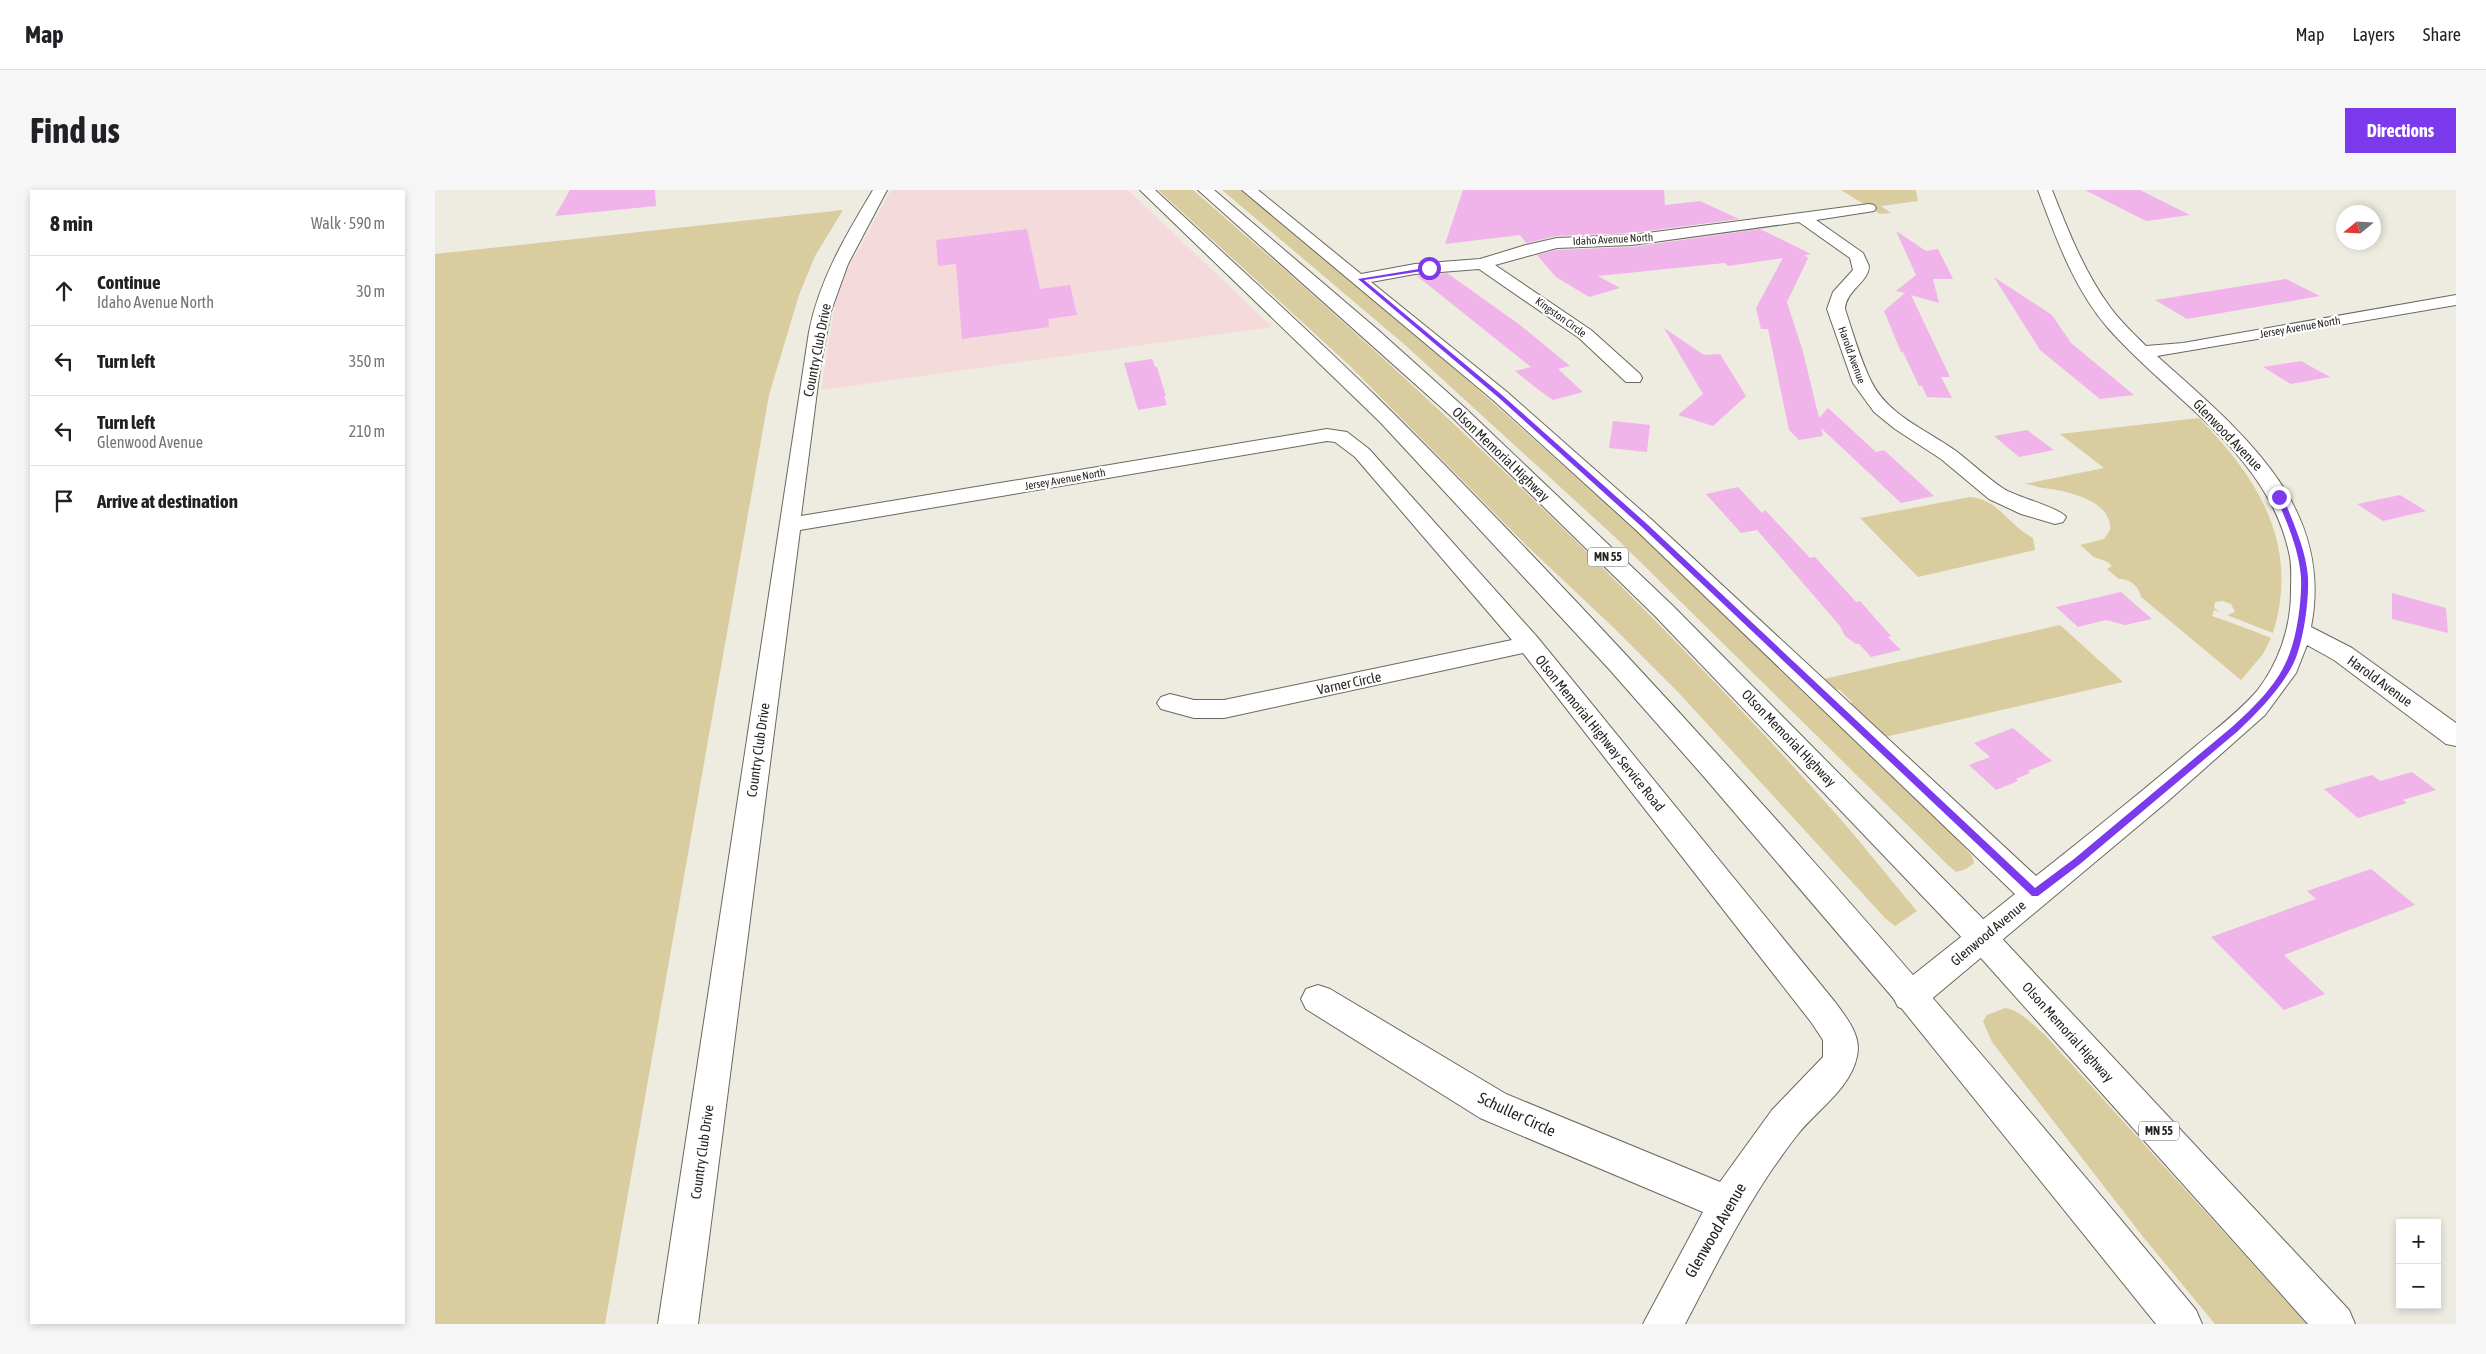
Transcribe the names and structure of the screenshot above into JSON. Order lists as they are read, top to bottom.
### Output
{
  "streets": {
    "main road": [
      "Idaho Avenue North",
      "Kingston Circle",
      "Jersey Avenue North",
      "Country Club Drive",
      "Harold Avenue",
      "Glenwood Avenue",
      "Olson Memorial Highway",
      "MN 55",
      "Varner Circle",
      "Olson Memorial Highway Service Road",
      "Schuller Circle"
    ]
  },
  "crossings": [
    ["Idaho Avenue North", "Kingston Circle"],
    ["Idaho Avenue North", "Harold Avenue"],
    ["Jersey Avenue North", "Country Club Drive"],
    ["Jersey Avenue North", "Glenwood Avenue"],
    ["Jersey Avenue North", "Olson Memorial Highway Service Road"],
    ["Harold Avenue", "Glenwood Avenue"],
    ["Glenwood Avenue", "Olson Memorial Highway"],
    ["Glenwood Avenue", "Olson Memorial Highway Service Road"],
    ["Glenwood Avenue", "Schuller Circle"],
    ["Varner Circle", "Olson Memorial Highway Service Road"]
  ],
  "north": "left",
  "page": {
    "header": "Map",
    "nav": ["Map", "Layers", "Share"],
    "buttons": "Directions",
    "title": "Find us",
    "heading": ["8 min", "Walk · 590 m"],
    "list": [
      ["Continue", "Idaho Avenue North", "30 m"],
      ["Turn left", "350 m"],
      ["Turn left", "Glenwood Avenue", "210 m"],
      "Arrive at destination"
    ],
    "map_buttons": ["+", "−"]
  }
}
